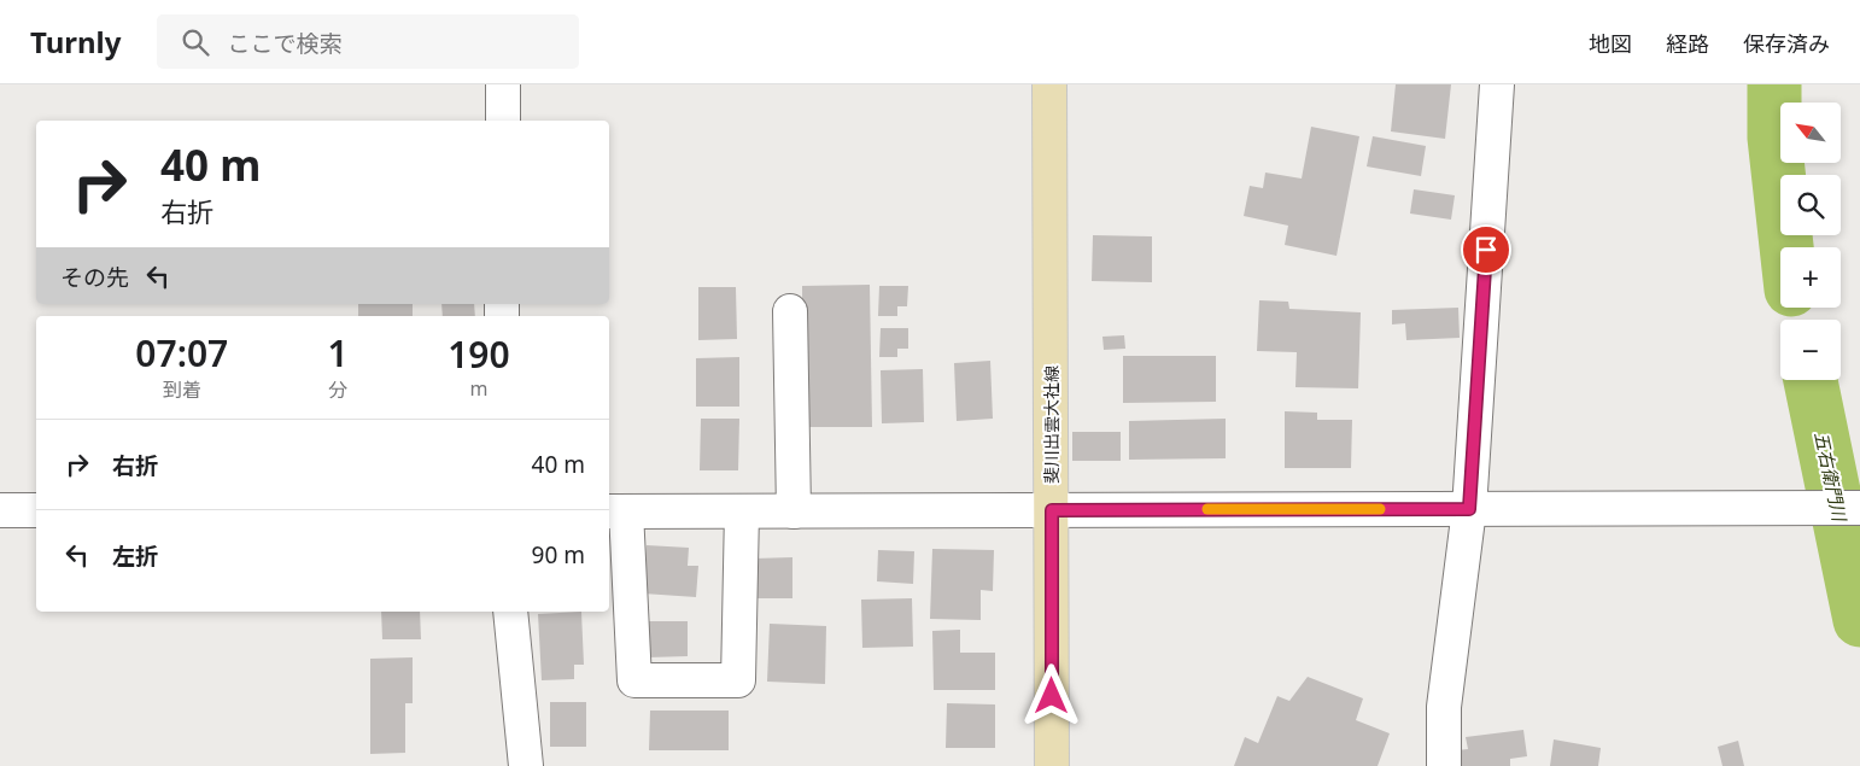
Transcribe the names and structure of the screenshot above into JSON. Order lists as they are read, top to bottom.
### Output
{
  "streets": {
    "main road": ["斐川出雲大社線"]
  },
  "water": ["五右衛門川"],
  "north": "top left",
  "page": {
    "header": "Turnly",
    "search": "ここで検索",
    "nav": ["地図", "経路", "保存済み"],
    "map_buttons": ["+", "−"],
    "turn": ["40 m", "右折"],
    "then": "その先",
    "eta": [
      "07:07",
      "到着",
      "1",
      "分",
      "190",
      "m"
    ],
    "list": [
      {
        "name": "右折",
        "value": "40 m"
      },
      {
        "name": "左折",
        "value": "90 m"
      }
    ]
  }
}
